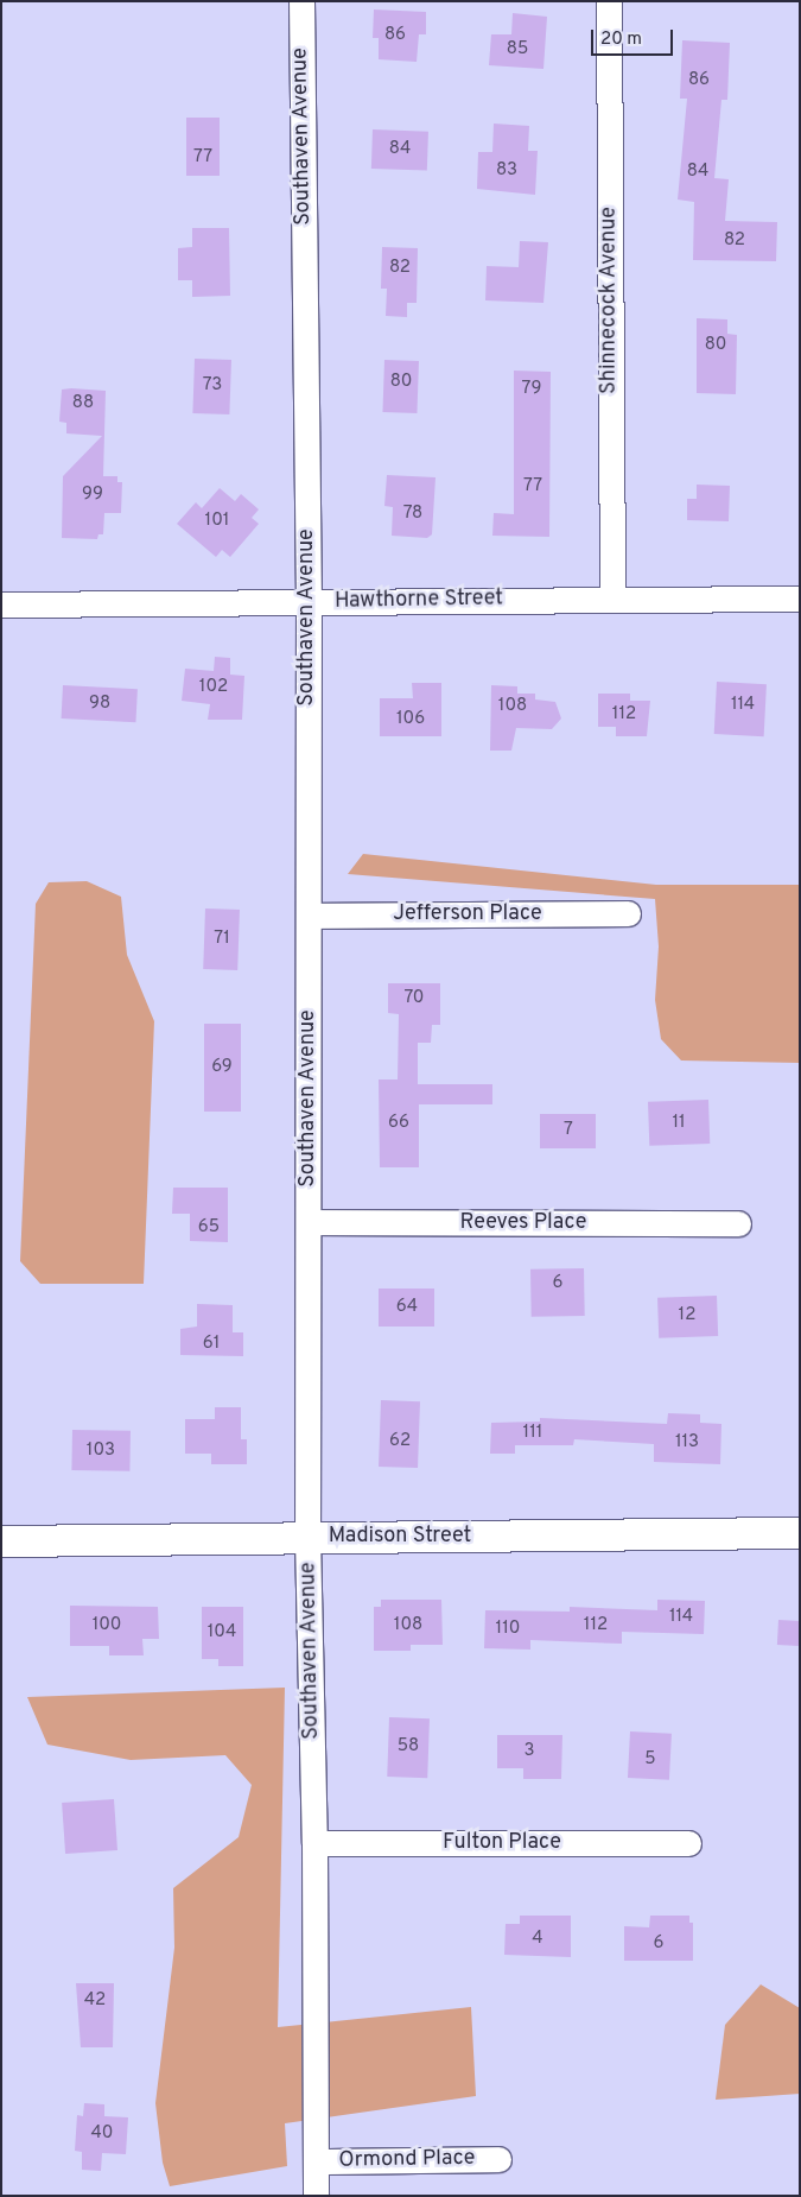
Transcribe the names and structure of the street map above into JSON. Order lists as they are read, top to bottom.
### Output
{
  "streets": {
    "street": [
      "Southaven Avenue",
      "Shinnecock Avenue",
      "Hawthorne Street",
      "Jefferson Place",
      "Reeves Place",
      "Madison Street",
      "Fulton Place",
      "Ormond Place"
    ]
  },
  "crossings": [
    ["Southaven Avenue", "Hawthorne Street"],
    ["Southaven Avenue", "Jefferson Place"],
    ["Southaven Avenue", "Reeves Place"],
    ["Southaven Avenue", "Madison Street"],
    ["Southaven Avenue", "Fulton Place"],
    ["Southaven Avenue", "Ormond Place"],
    ["Shinnecock Avenue", "Hawthorne Street"]
  ],
  "house_numbers": [
    "86",
    "85",
    "86",
    "84",
    "77",
    "83",
    "84",
    "82",
    "82",
    "80",
    "80",
    "73",
    "79",
    "88",
    "77",
    "99",
    "78",
    "101",
    "102",
    "98",
    "114",
    "108",
    "112",
    "106",
    "71",
    "70",
    "69",
    "66",
    "11",
    "7",
    "65",
    "6",
    "64",
    "12",
    "61",
    "111",
    "62",
    "113",
    "103",
    "114",
    "100",
    "108",
    "112",
    "110",
    "104",
    "58",
    "3",
    "5",
    "4",
    "6",
    "42",
    "40"
  ],
  "scale_bar": "20 m"
}
